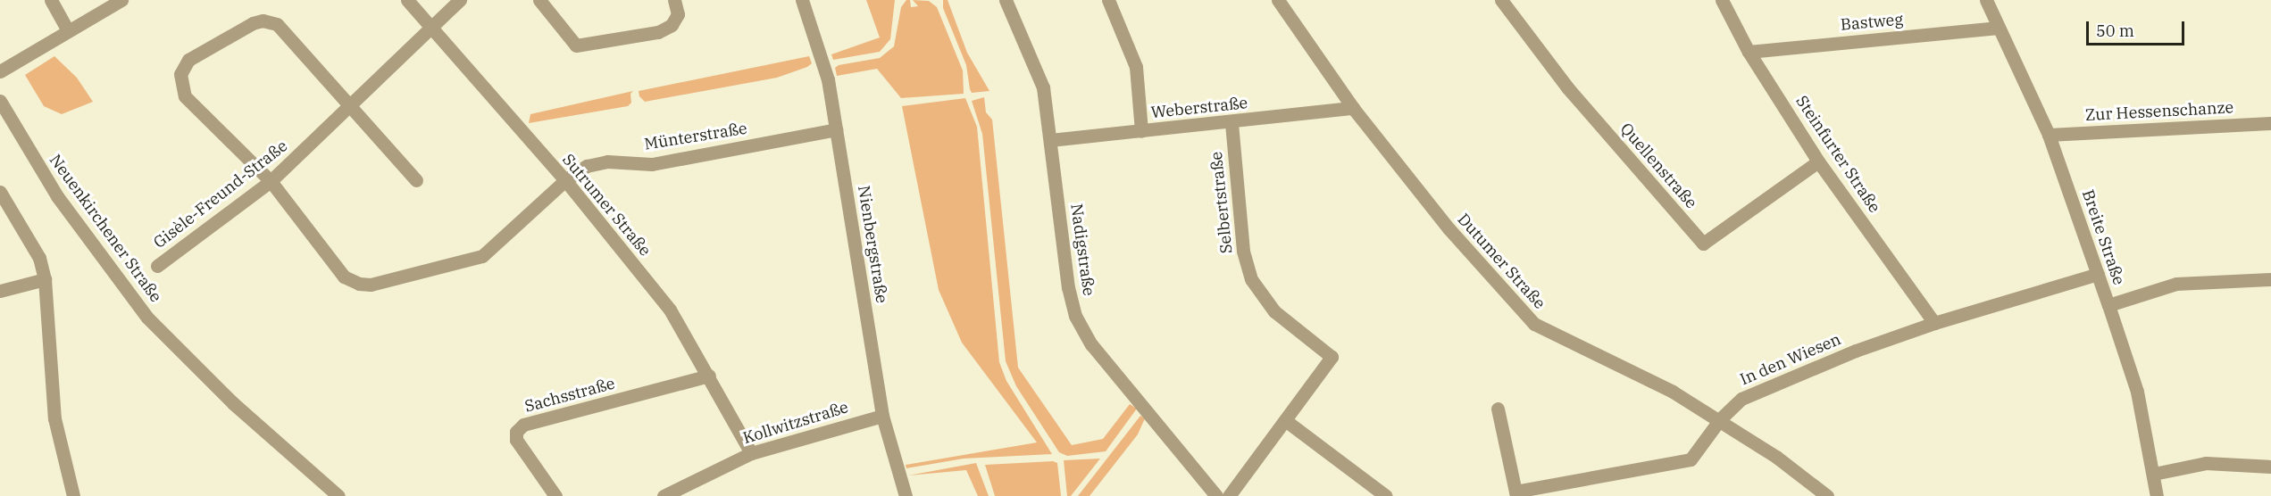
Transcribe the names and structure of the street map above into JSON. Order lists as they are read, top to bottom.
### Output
{
  "streets": {
    "street": [
      "Bastweg",
      "Weberstraße",
      "Zur Hessenschanze",
      "Münterstraße",
      "Steinfurter Straße",
      "Quellenstraße",
      "Gisèle-Freund-Straße",
      "Selbertstraße",
      "Sutrumer Straße",
      "Neuenkirchener Straße",
      "Breite Straße",
      "Nienbergstraße",
      "Nadigstraße",
      "Dutumer Straße",
      "In den Wiesen",
      "Sachsstraße",
      "Kollwitzstraße"
    ]
  },
  "crossings": [
    ["Bastweg", "Steinfurter Straße"],
    ["Bastweg", "Breite Straße"],
    ["Weberstraße", "Selbertstraße"],
    ["Weberstraße", "Nadigstraße"],
    ["Weberstraße", "Dutumer Straße"],
    ["Zur Hessenschanze", "Breite Straße"],
    ["Münterstraße", "Gisèle-Freund-Straße"],
    ["Münterstraße", "Sutrumer Straße"],
    ["Münterstraße", "Nienbergstraße"],
    ["Steinfurter Straße", "Quellenstraße"],
    ["Steinfurter Straße", "In den Wiesen"],
    ["Gisèle-Freund-Straße", "Sutrumer Straße"],
    ["Sutrumer Straße", "Sachsstraße"],
    ["Sutrumer Straße", "Kollwitzstraße"],
    ["Breite Straße", "In den Wiesen"],
    ["Nienbergstraße", "Kollwitzstraße"],
    ["Dutumer Straße", "In den Wiesen"]
  ],
  "scale_bar": "50 m"
}
